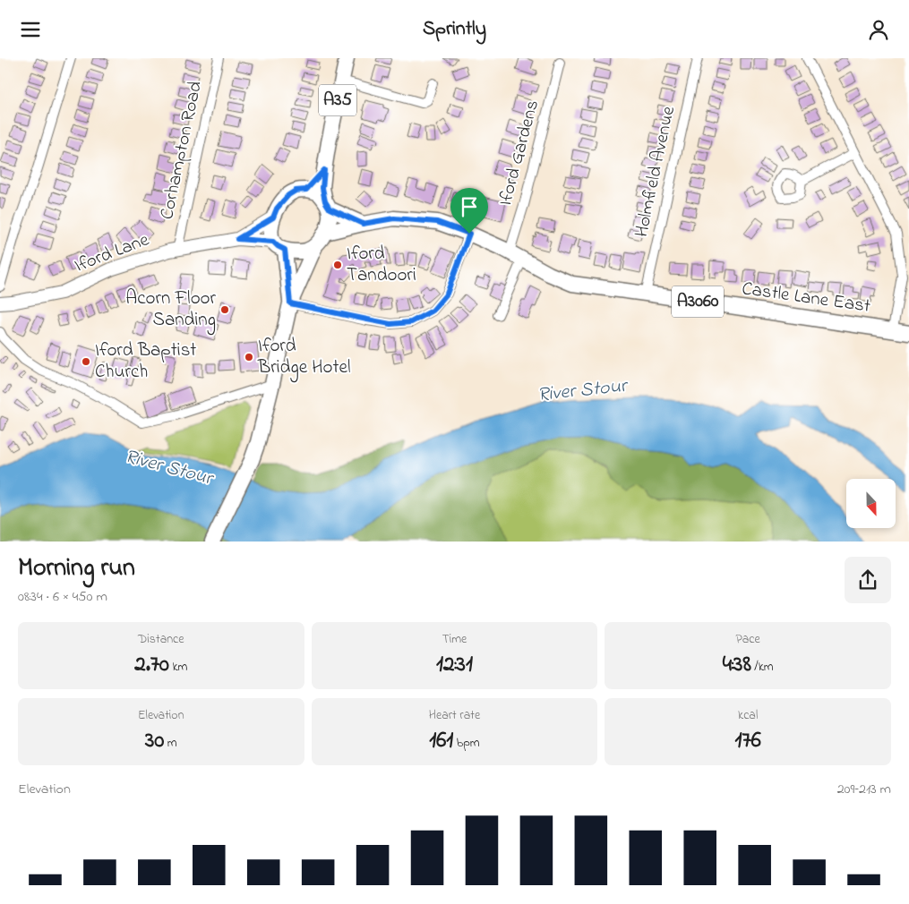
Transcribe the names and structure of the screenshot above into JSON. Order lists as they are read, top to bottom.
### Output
{
  "streets": {
    "main road": ["A35", "Castle Lane East", "A3060"],
    "street": [
      "Corhampton Road",
      "Iford Gardens",
      "Holmfield Avenue",
      "Iford Lane"
    ]
  },
  "crossings": [
    ["A35", "Iford Lane"],
    ["A35", "Castle Lane East"],
    ["Corhampton Road", "Iford Lane"],
    ["Iford Gardens", "Castle Lane East"],
    ["Holmfield Avenue", "Castle Lane East"],
    ["Iford Lane", "Castle Lane East"]
  ],
  "water": ["River Stour"],
  "places": [
    "Iford Tandoori",
    "Acorn Floor Sanding",
    "Iford Bridge Hotel",
    "Iford Baptist Church"
  ],
  "north": "bottom",
  "page": {
    "header": "Sprintly",
    "heading": ["Morning run", "08:34 · 6 × 450 m"],
    "stats": [
      ["Distance", "2.70 km"],
      ["Time", "12:31"],
      ["Pace", "4:38 /km"],
      ["Elevation", "30 m"],
      ["Heart rate", "161 bpm"],
      ["kcal", "176"]
    ],
    "chart": ["Elevation", "209–213 m"]
  }
}
